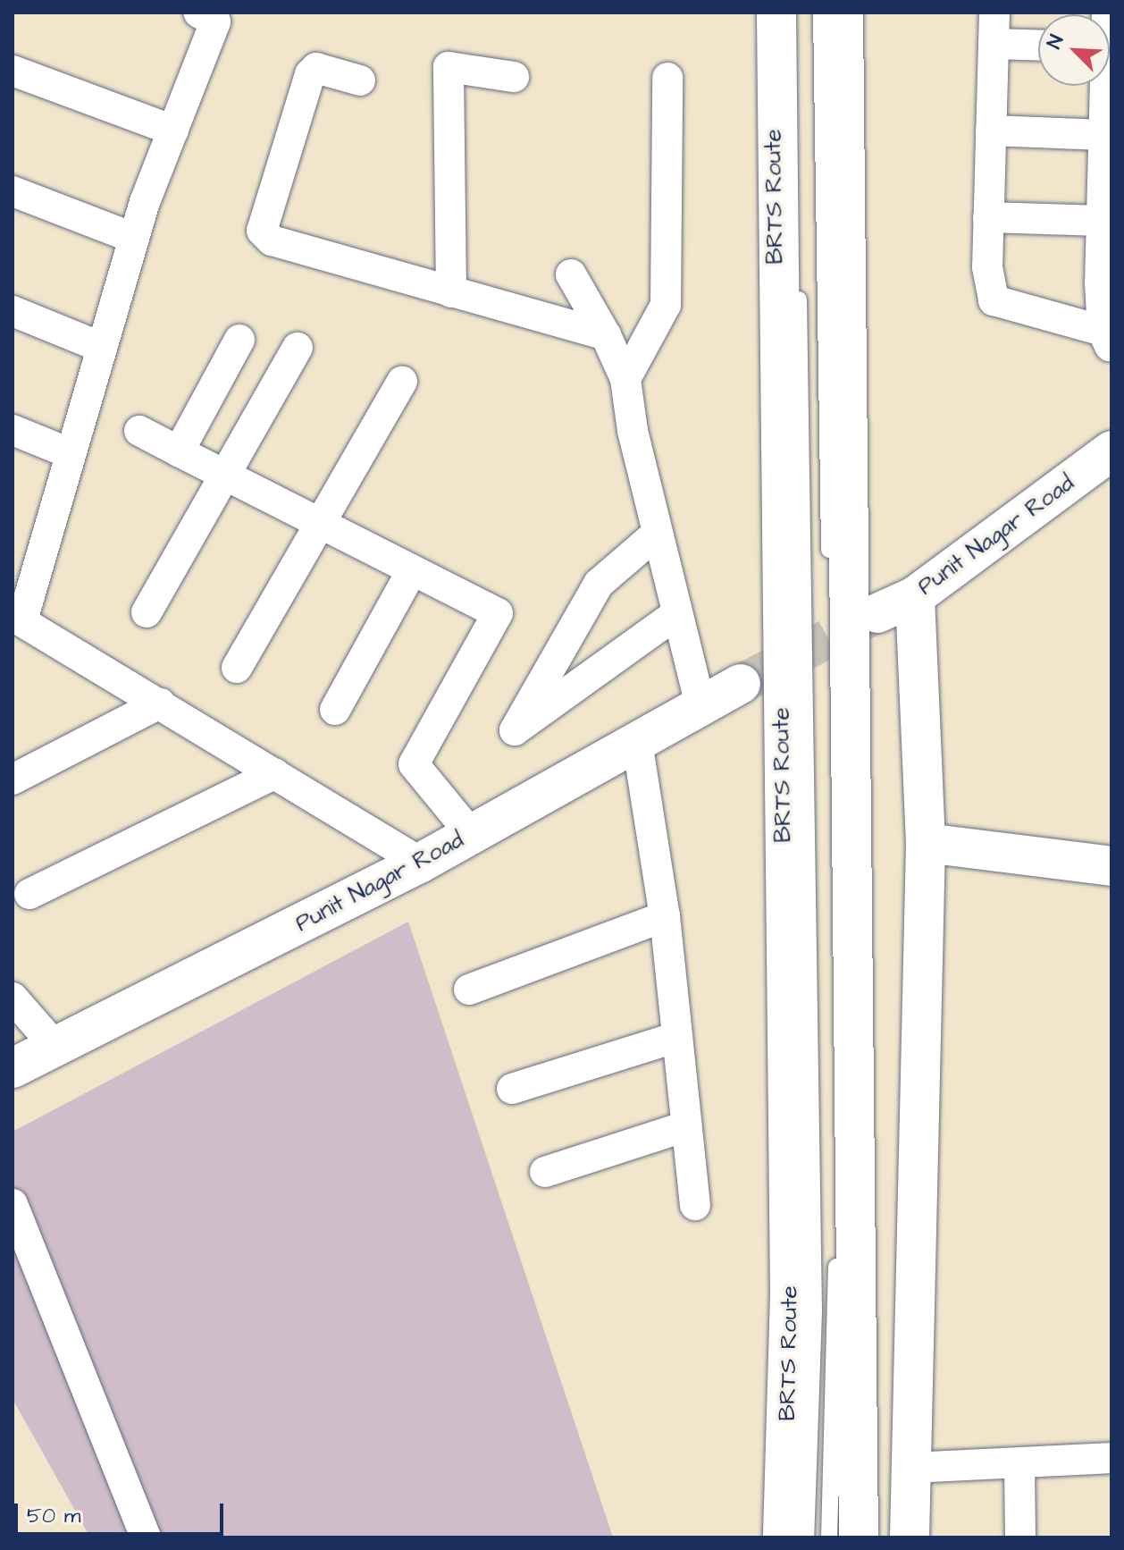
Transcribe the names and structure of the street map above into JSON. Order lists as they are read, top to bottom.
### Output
{
  "streets": {
    "main road": ["Punit Nagar Road"],
    "lane": ["BRTS Route"]
  },
  "scale_bar": "50 m",
  "north": "top left"
}
